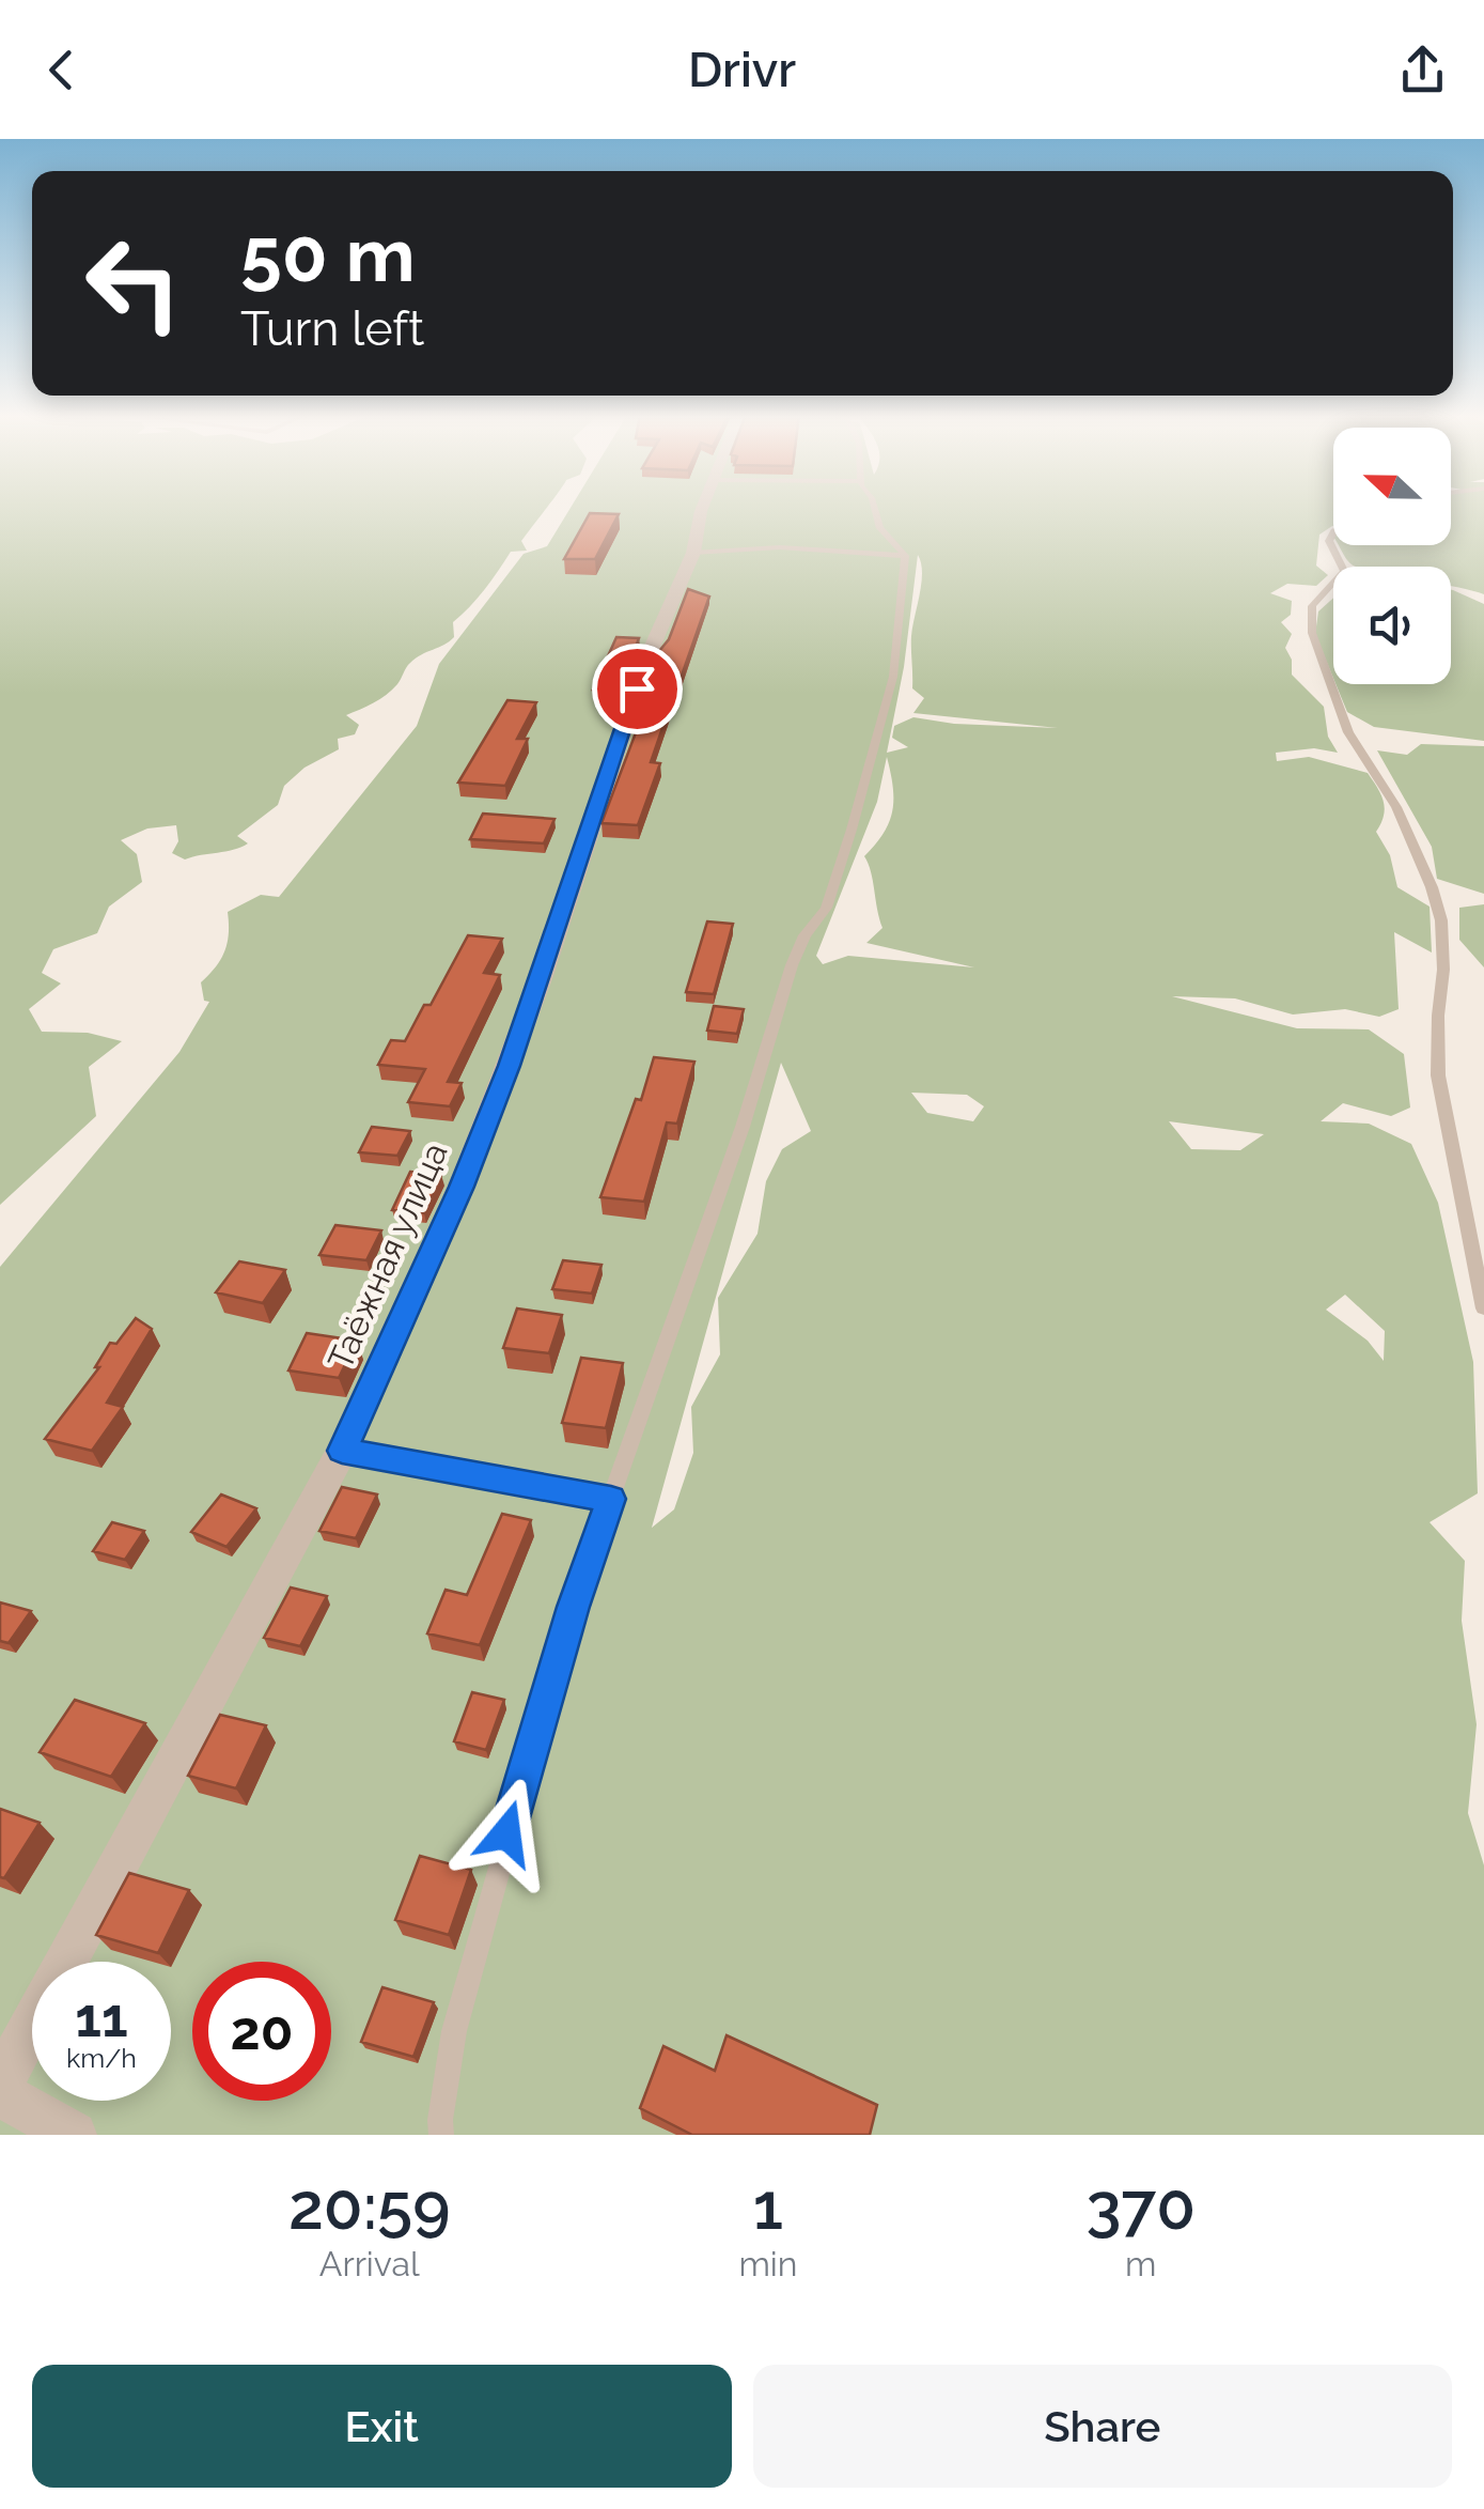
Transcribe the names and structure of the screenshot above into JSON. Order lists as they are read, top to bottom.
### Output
{
  "streets": {
    "street": ["Таёжная улица"]
  },
  "north": "left",
  "page": {
    "header": "Drivr",
    "turn": ["50 m", "Turn left"],
    "speed": "11 km/h",
    "limit": "20",
    "eta": [
      "20:59",
      "Arrival",
      "1",
      "min",
      "370",
      "m"
    ],
    "buttons": ["Exit", "Share"]
  }
}
